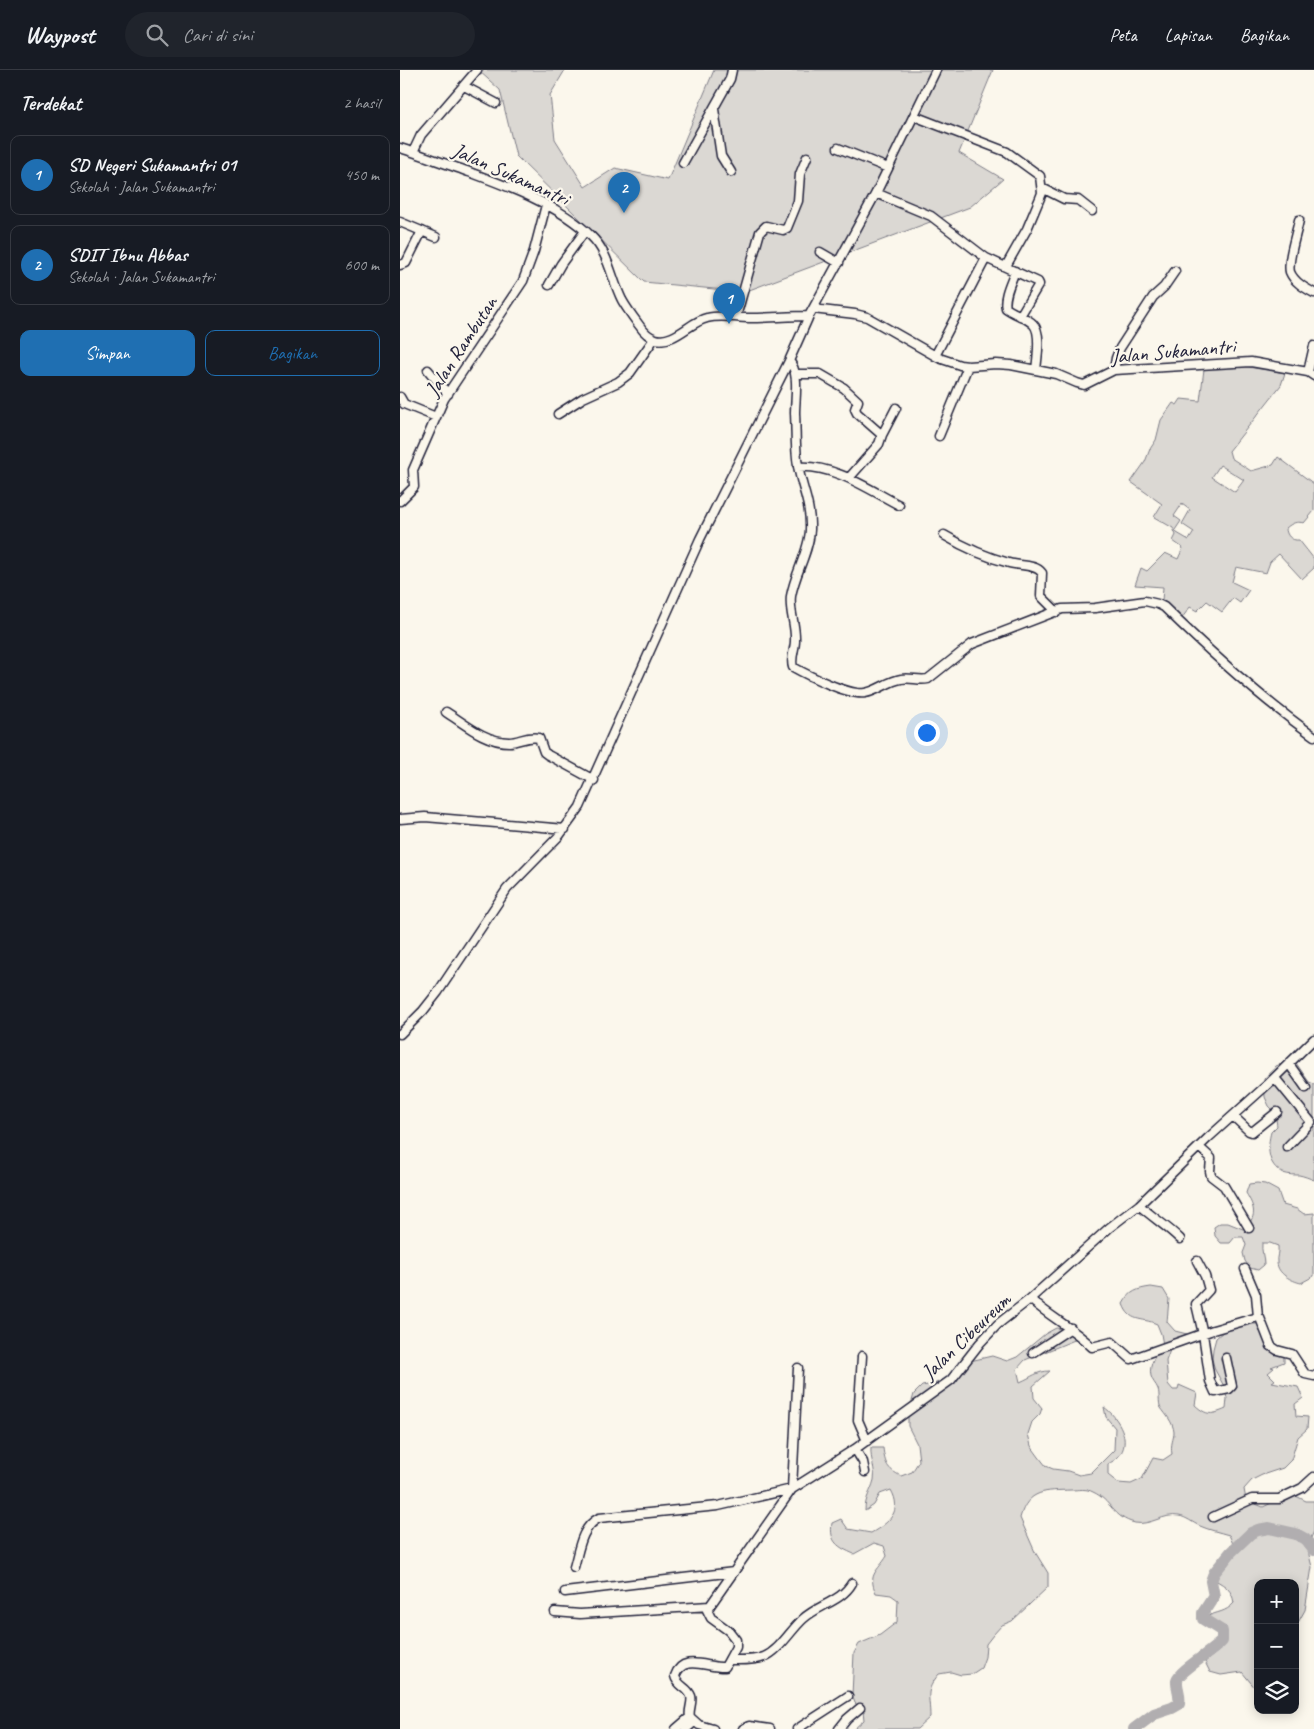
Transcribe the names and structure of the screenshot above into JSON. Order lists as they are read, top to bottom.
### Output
{
  "streets": {
    "street": ["Jalan Sukamantri", "Jalan Rambutan", "Jalan Cibeureum"]
  },
  "crossings": [
    ["Jalan Sukamantri", "Jalan Rambutan"]
  ],
  "page": {
    "header": "Waypost",
    "search": "Cari di sini",
    "nav": ["Peta", "Lapisan", "Bagikan"],
    "heading": ["Terdekat", "2 hasil"],
    "list": [
      {
        "mark": "1",
        "name": "SD Negeri Sukamantri 01",
        "note": "Sekolah · Jalan Sukamantri",
        "value": "450 m"
      },
      {
        "mark": "2",
        "name": "SDIT Ibnu Abbas",
        "note": "Sekolah · Jalan Sukamantri",
        "value": "600 m"
      }
    ],
    "pins": ["2", "1"],
    "buttons": ["Simpan", "Bagikan"],
    "map_buttons": ["+", "−"]
  }
}
